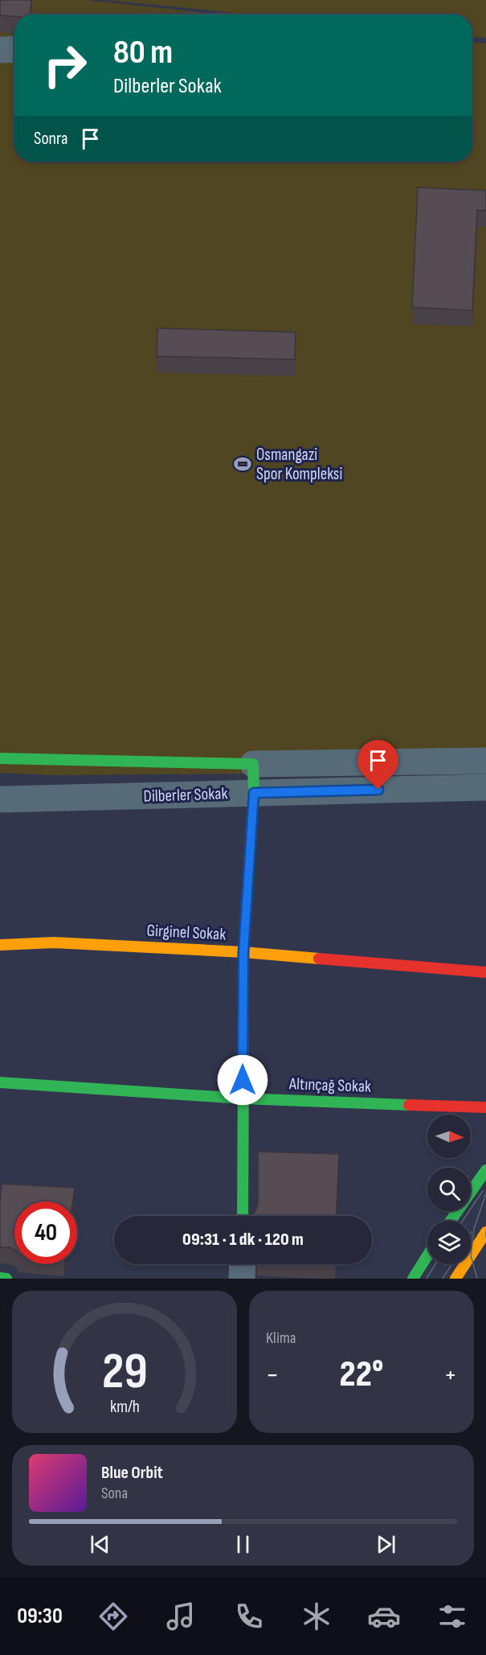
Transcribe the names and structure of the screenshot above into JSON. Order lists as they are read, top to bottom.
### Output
{
  "streets": {
    "street": ["Dilberler Sokak", "Girginel Sokak", "Altınçağ Sokak"]
  },
  "places": {
    "sports": ["Osmangazi Spor Kompleksi"]
  },
  "north": "right",
  "page": {
    "turn": ["80 m", "Dilberler Sokak"],
    "then": "Sonra",
    "limit": "40",
    "trip": "09:31 · 1 dk · 120 m",
    "tile": "Klima",
    "heat": ["−", "22°", "+"],
    "song": ["Blue Orbit", "Sona"],
    "tabs": "09:30",
    "gauge": ["29", "km/h"]
  }
}
